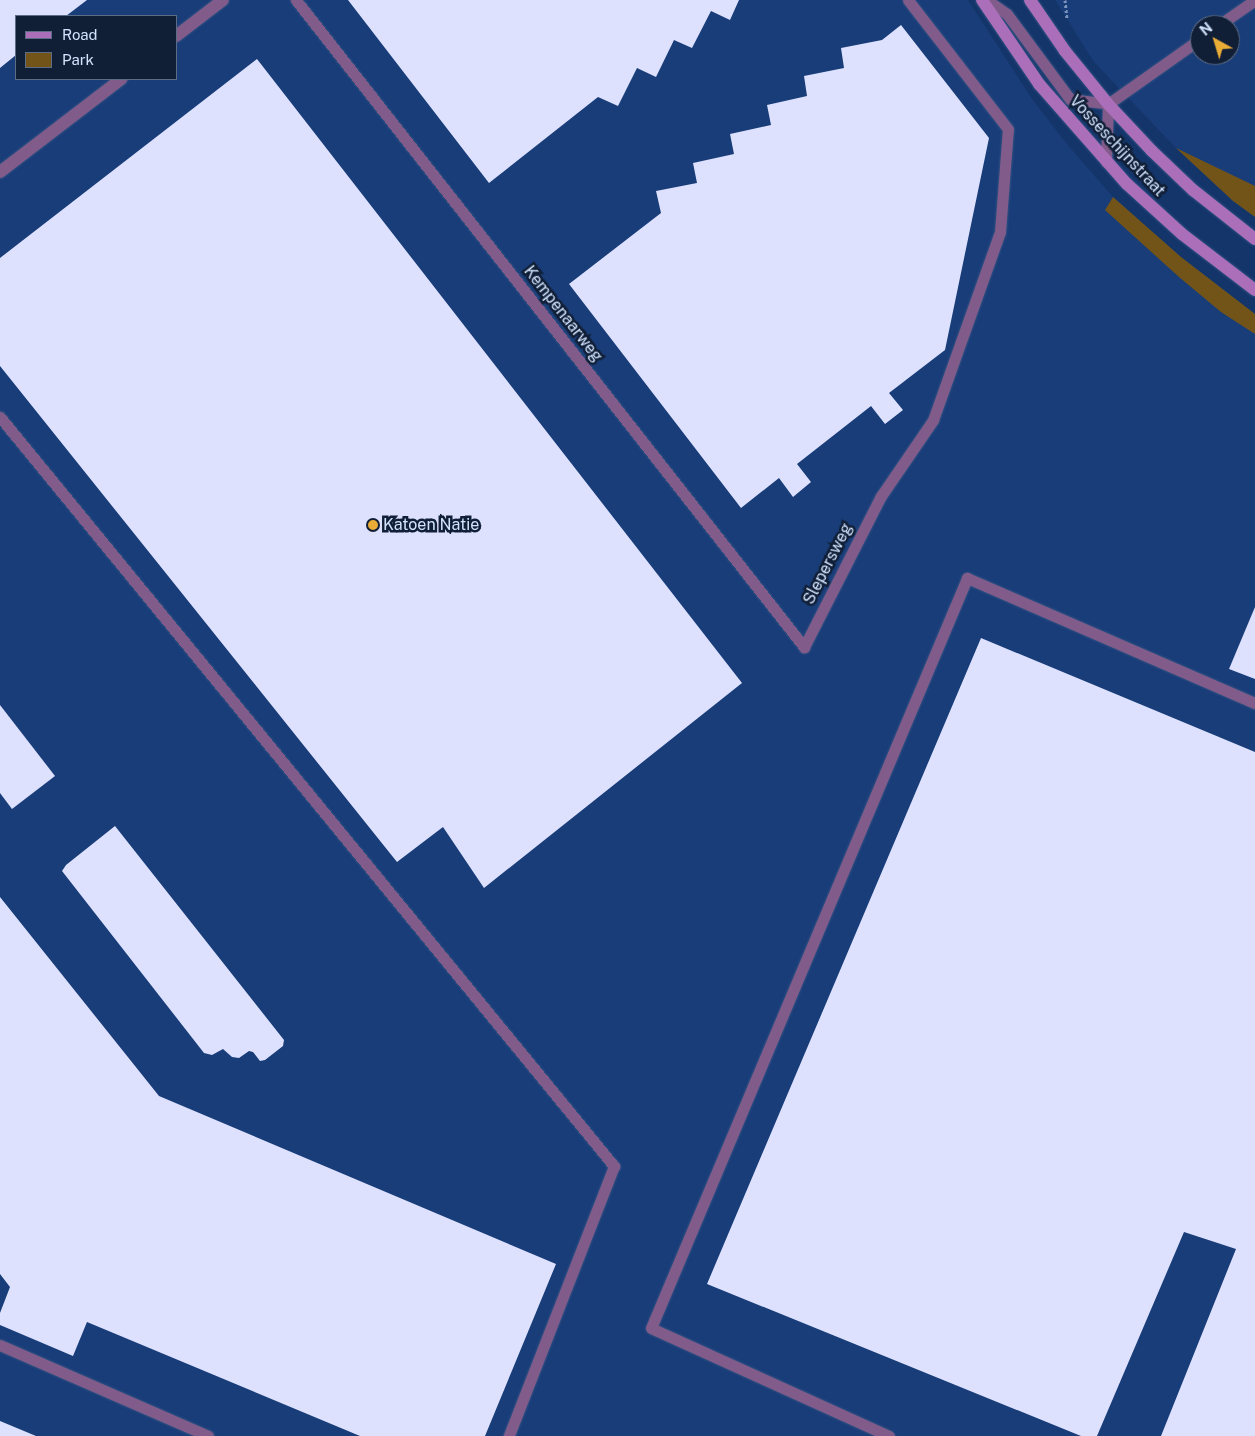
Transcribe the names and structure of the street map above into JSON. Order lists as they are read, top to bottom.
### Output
{
  "streets": {
    "street": ["Vosseschijnstraat"],
    "lane": ["Kempenaarweg", "Slepersweg"]
  },
  "crossings": [
    ["Kempenaarweg", "Slepersweg"]
  ],
  "places": ["Katoen Natie"],
  "legend": ["Road", "Park"],
  "north": "top left"
}
